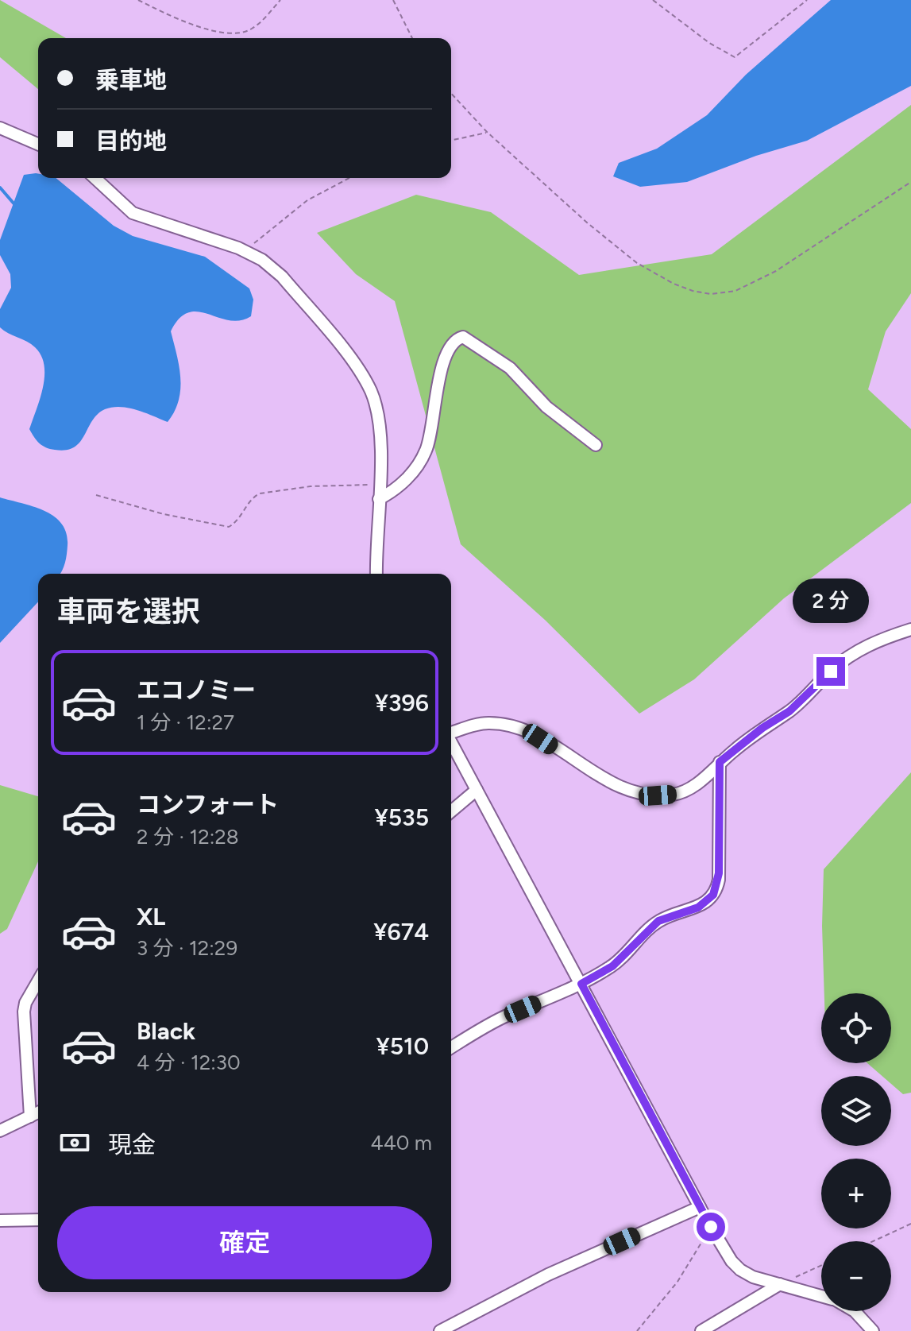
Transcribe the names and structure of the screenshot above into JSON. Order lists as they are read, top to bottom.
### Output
{
  "page": {
    "banner": ["乗車地", "目的地"],
    "heading": "車両を選択",
    "bubble": "2 分",
    "list": [
      {
        "name": "エコノミー",
        "note": "1 分 · 12:27",
        "value": "¥396"
      },
      {
        "name": "コンフォート",
        "note": "2 分 · 12:28",
        "value": "¥535"
      },
      {
        "name": "XL",
        "note": "3 分 · 12:29",
        "value": "¥674"
      },
      {
        "name": "Black",
        "note": "4 分 · 12:30",
        "value": "¥510"
      }
    ],
    "map_buttons": ["+", "−"],
    "pay": ["現金", "440 m"],
    "buttons": "確定"
  }
}
